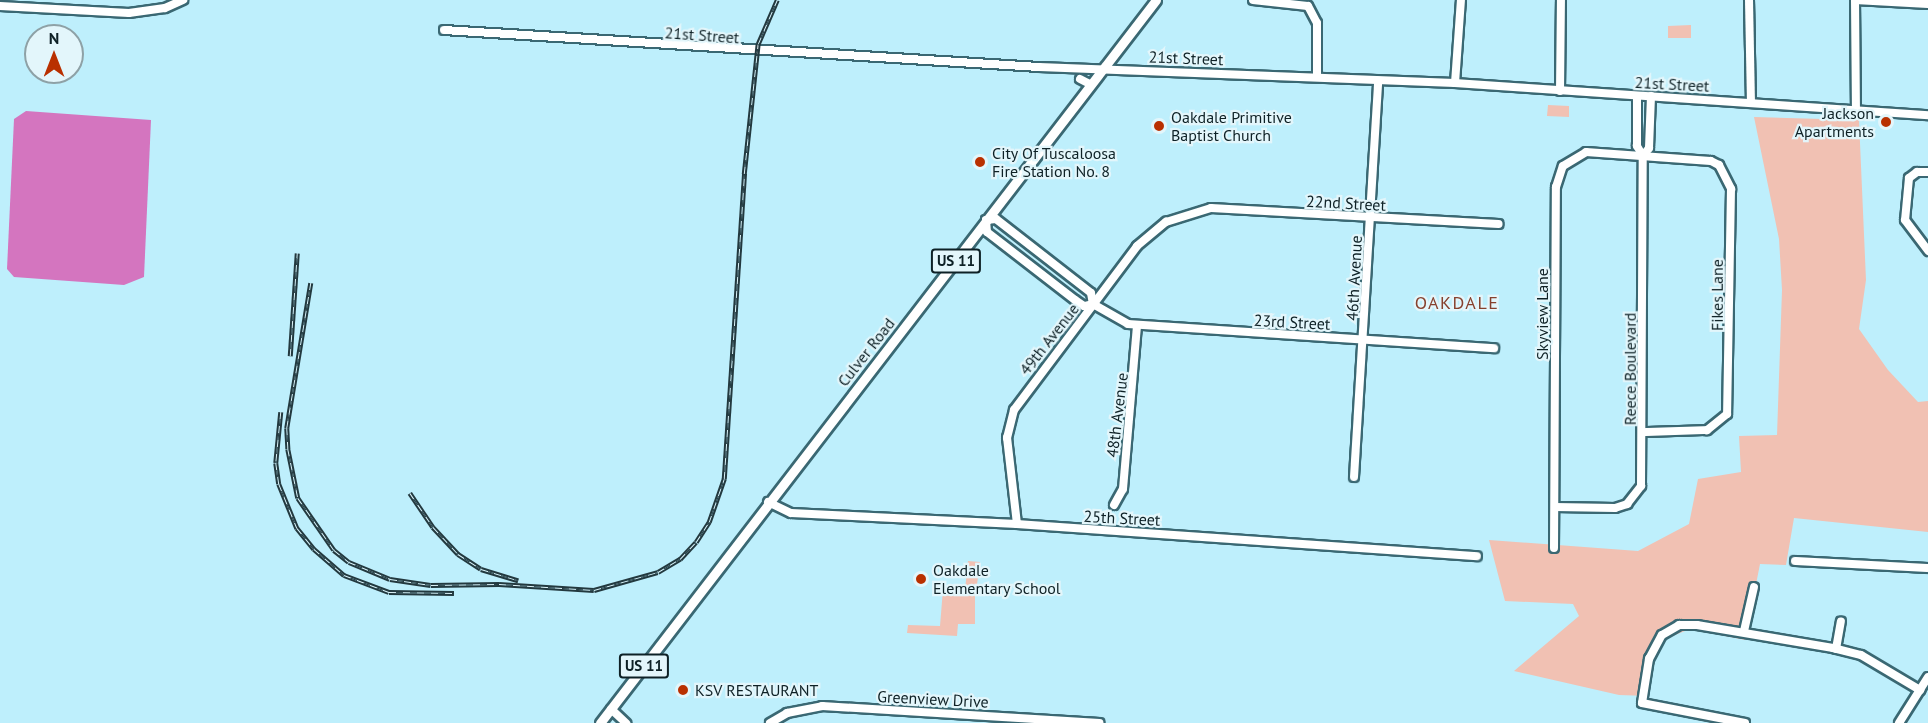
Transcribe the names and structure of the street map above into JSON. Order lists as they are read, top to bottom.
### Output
{
  "streets": {
    "main road": ["US 11", "Culver Road"],
    "street": [
      "21st Street",
      "22nd Street",
      "46th Avenue",
      "Fikes Lane",
      "Skyview Lane",
      "23rd Street",
      "49th Avenue",
      "Reece Boulevard",
      "48th Avenue",
      "25th Street",
      "Greenview Drive"
    ]
  },
  "crossings": [
    ["21st Street", "46th Avenue"],
    ["21st Street", "Culver Road"],
    ["21st Street", "Reece Boulevard"],
    ["22nd Street", "46th Avenue"],
    ["22nd Street", "49th Avenue"],
    ["46th Avenue", "23rd Street"],
    ["Fikes Lane", "Skyview Lane"],
    ["Fikes Lane", "Reece Boulevard"],
    ["Skyview Lane", "Reece Boulevard"],
    ["23rd Street", "49th Avenue"],
    ["23rd Street", "Culver Road"],
    ["23rd Street", "48th Avenue"],
    ["49th Avenue", "25th Street"],
    ["Culver Road", "25th Street"]
  ],
  "districts": ["OAKDALE"],
  "places": [
    "Jackson Apartments",
    "Oakdale Primitive Baptist Church",
    "City Of Tuscaloosa Fire Station No. 8",
    "Oakdale Elementary School",
    "KSV RESTAURANT"
  ],
  "north": "top"
}
